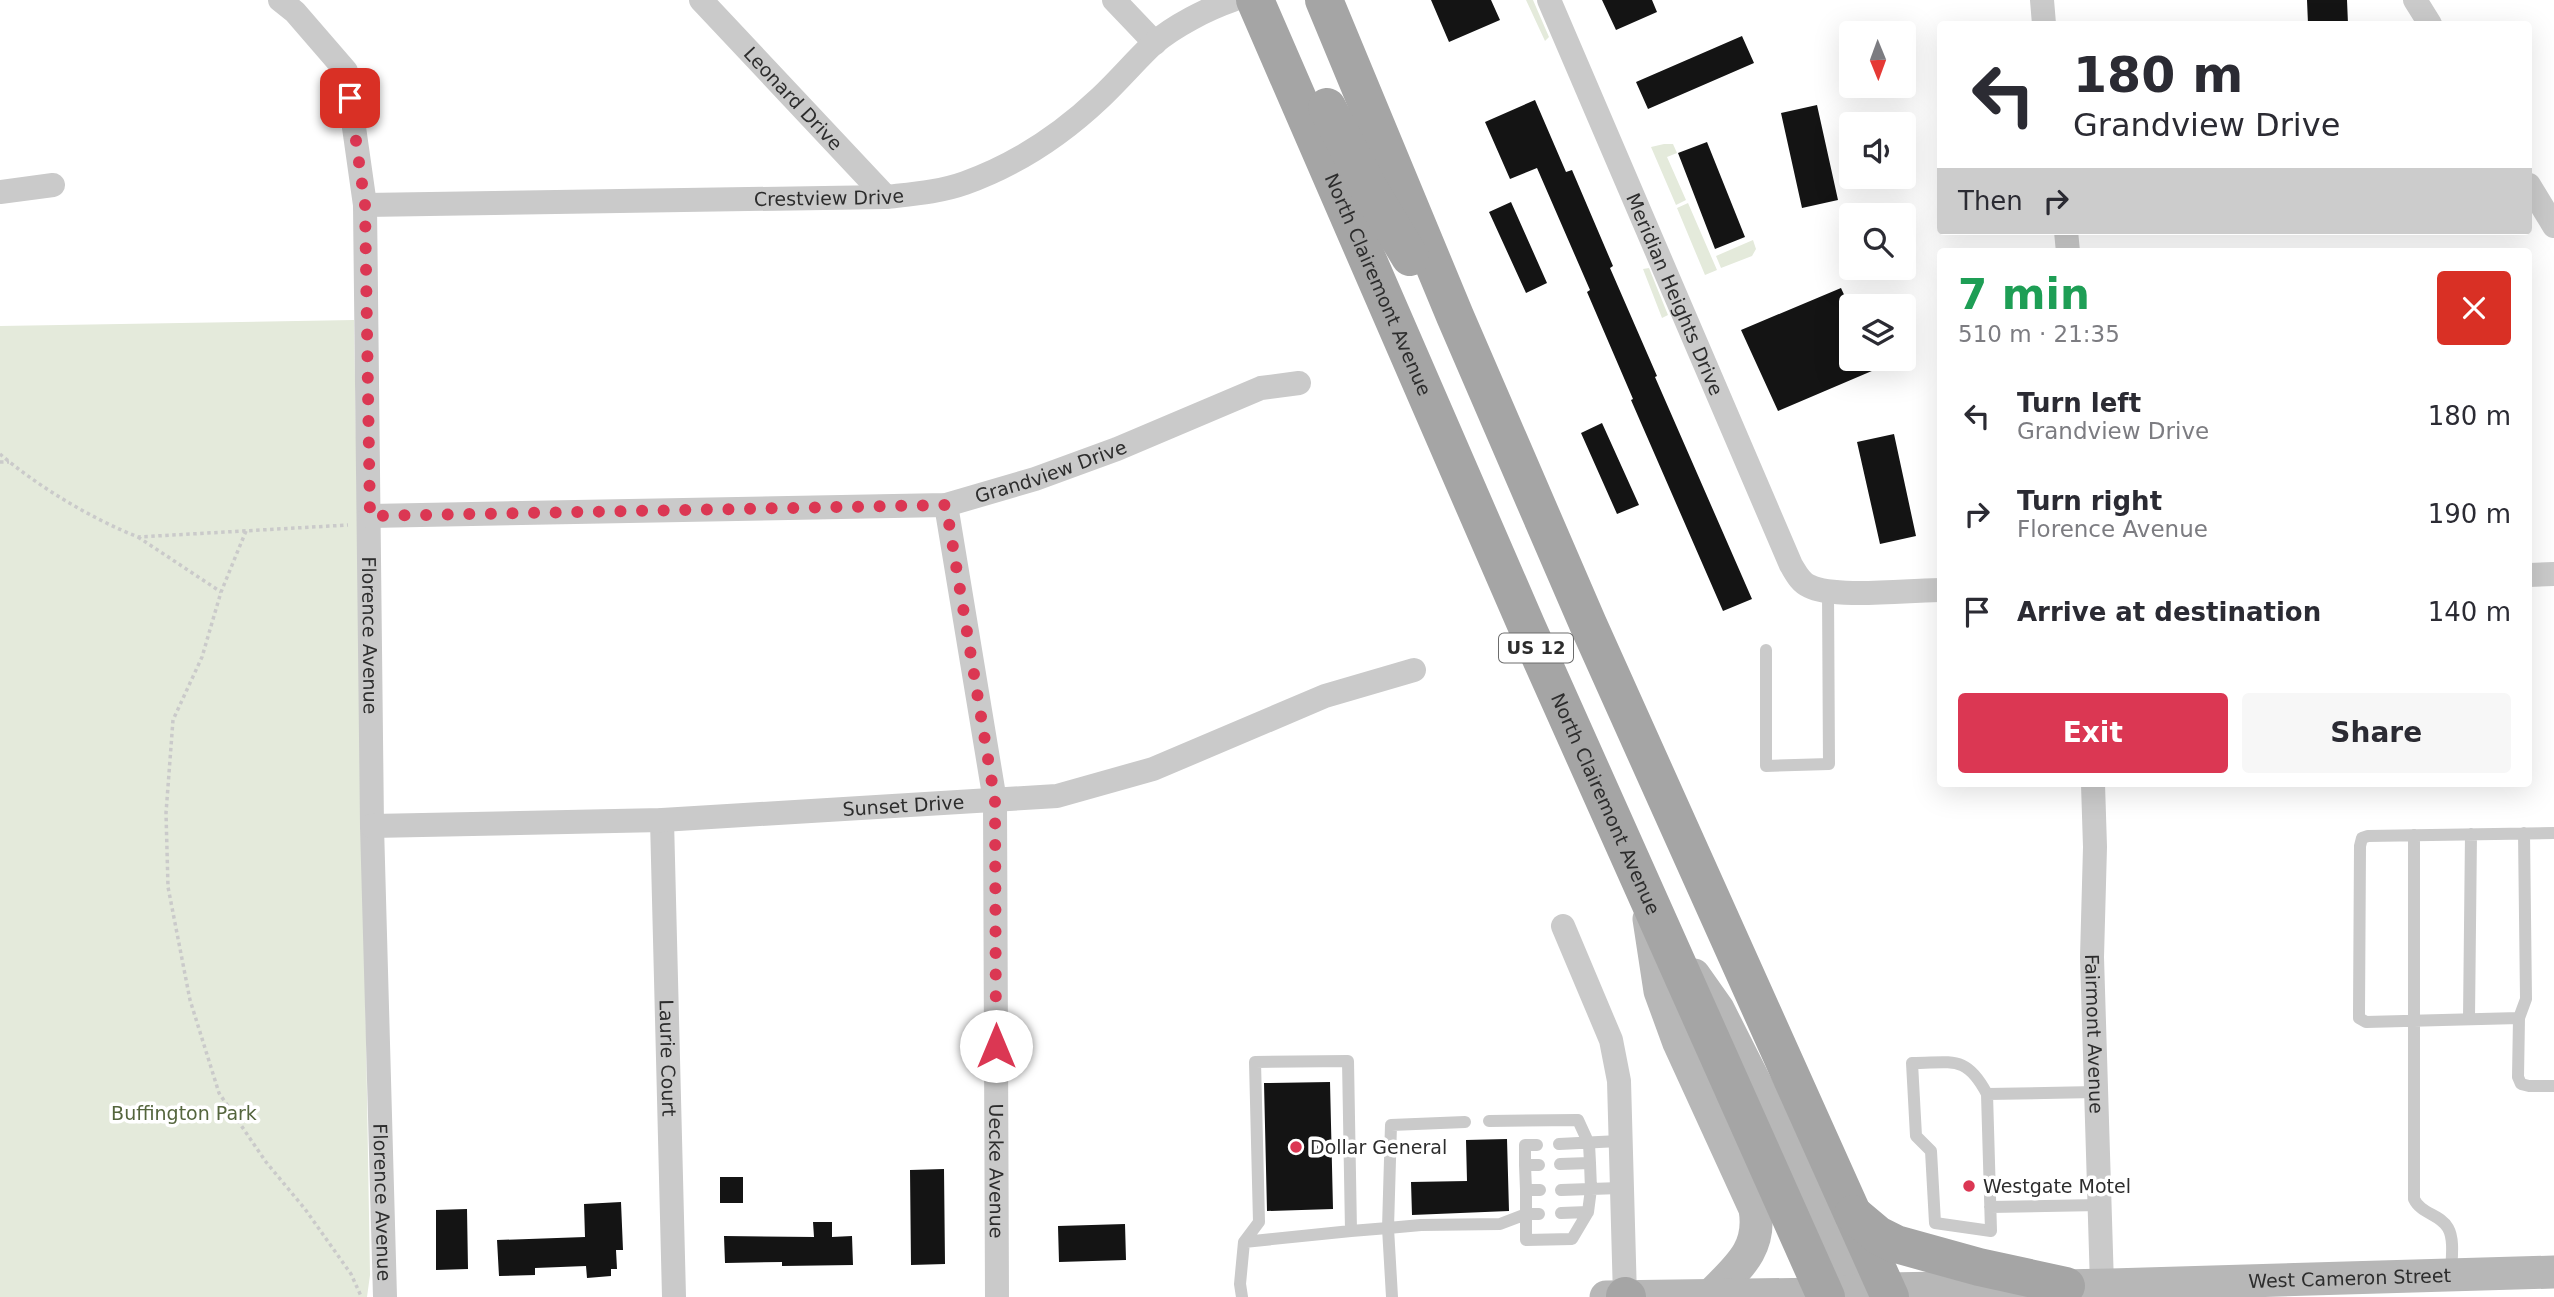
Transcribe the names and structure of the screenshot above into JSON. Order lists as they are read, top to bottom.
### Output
{
  "streets": {
    "main road": ["North Clairemont Avenue", "US 12", "West Cameron Street"],
    "street": [
      "Leonard Drive",
      "Crestview Drive",
      "Meridian Heights Drive",
      "Grandview Drive",
      "Florence Avenue",
      "Sunset Drive",
      "Fairmont Avenue",
      "Laurie Court",
      "Uecke Avenue"
    ]
  },
  "crossings": [
    ["Leonard Drive", "Crestview Drive"],
    ["Crestview Drive", "Florence Avenue"],
    ["North Clairemont Avenue", "West Cameron Street"],
    ["Grandview Drive", "Florence Avenue"],
    ["Grandview Drive", "Uecke Avenue"],
    ["Florence Avenue", "Sunset Drive"],
    ["US 12", "West Cameron Street"],
    ["Sunset Drive", "Laurie Court"],
    ["Sunset Drive", "Uecke Avenue"],
    ["Fairmont Avenue", "West Cameron Street"]
  ],
  "parks": ["Buffington Park"],
  "places": ["Dollar General", "Westgate Motel"],
  "north": "bottom",
  "page": {
    "turn": ["180 m", "Grandview Drive"],
    "then": "Then",
    "heading": ["7 min", "510 m · 21:35"],
    "list": [
      {
        "name": "Turn left",
        "note": "Grandview Drive",
        "value": "180 m"
      },
      {
        "name": "Turn right",
        "note": "Florence Avenue",
        "value": "190 m"
      },
      {
        "name": "Arrive at destination",
        "value": "140 m"
      }
    ],
    "buttons": ["Exit", "Share"]
  }
}
